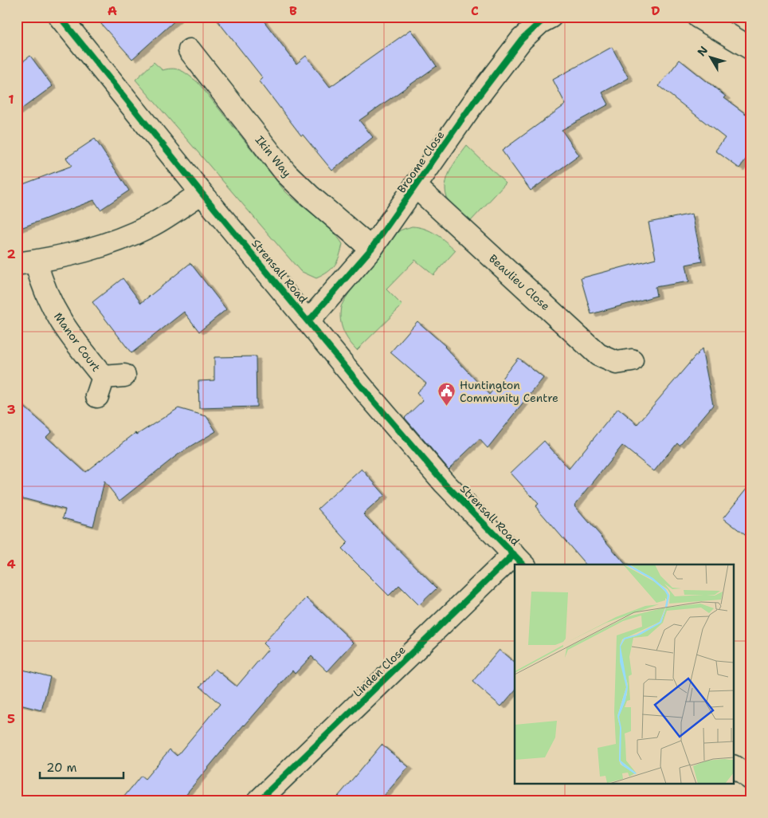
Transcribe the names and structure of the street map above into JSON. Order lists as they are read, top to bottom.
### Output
{
  "streets": {
    "street": [
      "Ikin Way",
      "Broome Close",
      "Strensall Road",
      "Beaulieu Close",
      "Manor Court",
      "Linden Close"
    ]
  },
  "crossings": [
    ["Ikin Way", "Broome Close"],
    ["Broome Close", "Strensall Road"],
    ["Broome Close", "Beaulieu Close"]
  ],
  "places": {
    "public building": ["Huntington Community Centre"]
  },
  "scale_bar": "20 m",
  "north": "top left",
  "grid": {
    "columns": [
      "A",
      "B",
      "C",
      "D"
    ],
    "rows": [
      "1",
      "2",
      "3",
      "4",
      "5"
    ]
  }
}
